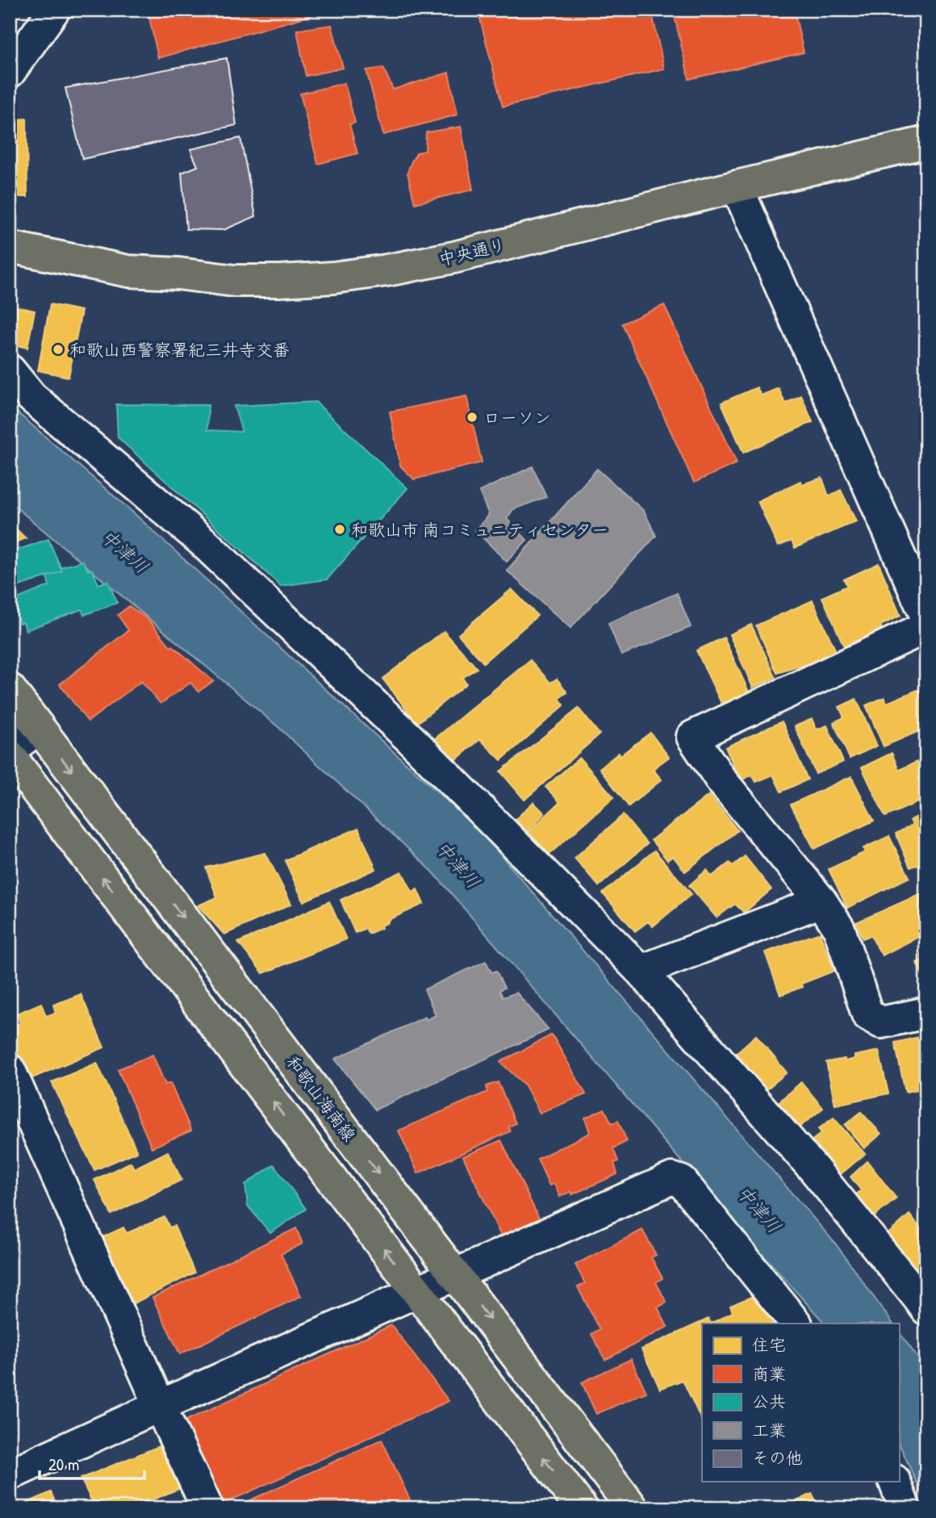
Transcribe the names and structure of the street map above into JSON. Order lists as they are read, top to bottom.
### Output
{
  "streets": {
    "main road": ["中央通り", "和歌山海南線"]
  },
  "water": ["中津川"],
  "places": ["和歌山西警察署紀三井寺交番", "ローソン", "和歌山市 南コミュニティセンター"],
  "legend": [
    "住宅",
    "商業",
    "公共",
    "工業",
    "その他"
  ],
  "scale_bar": "20 m"
}
